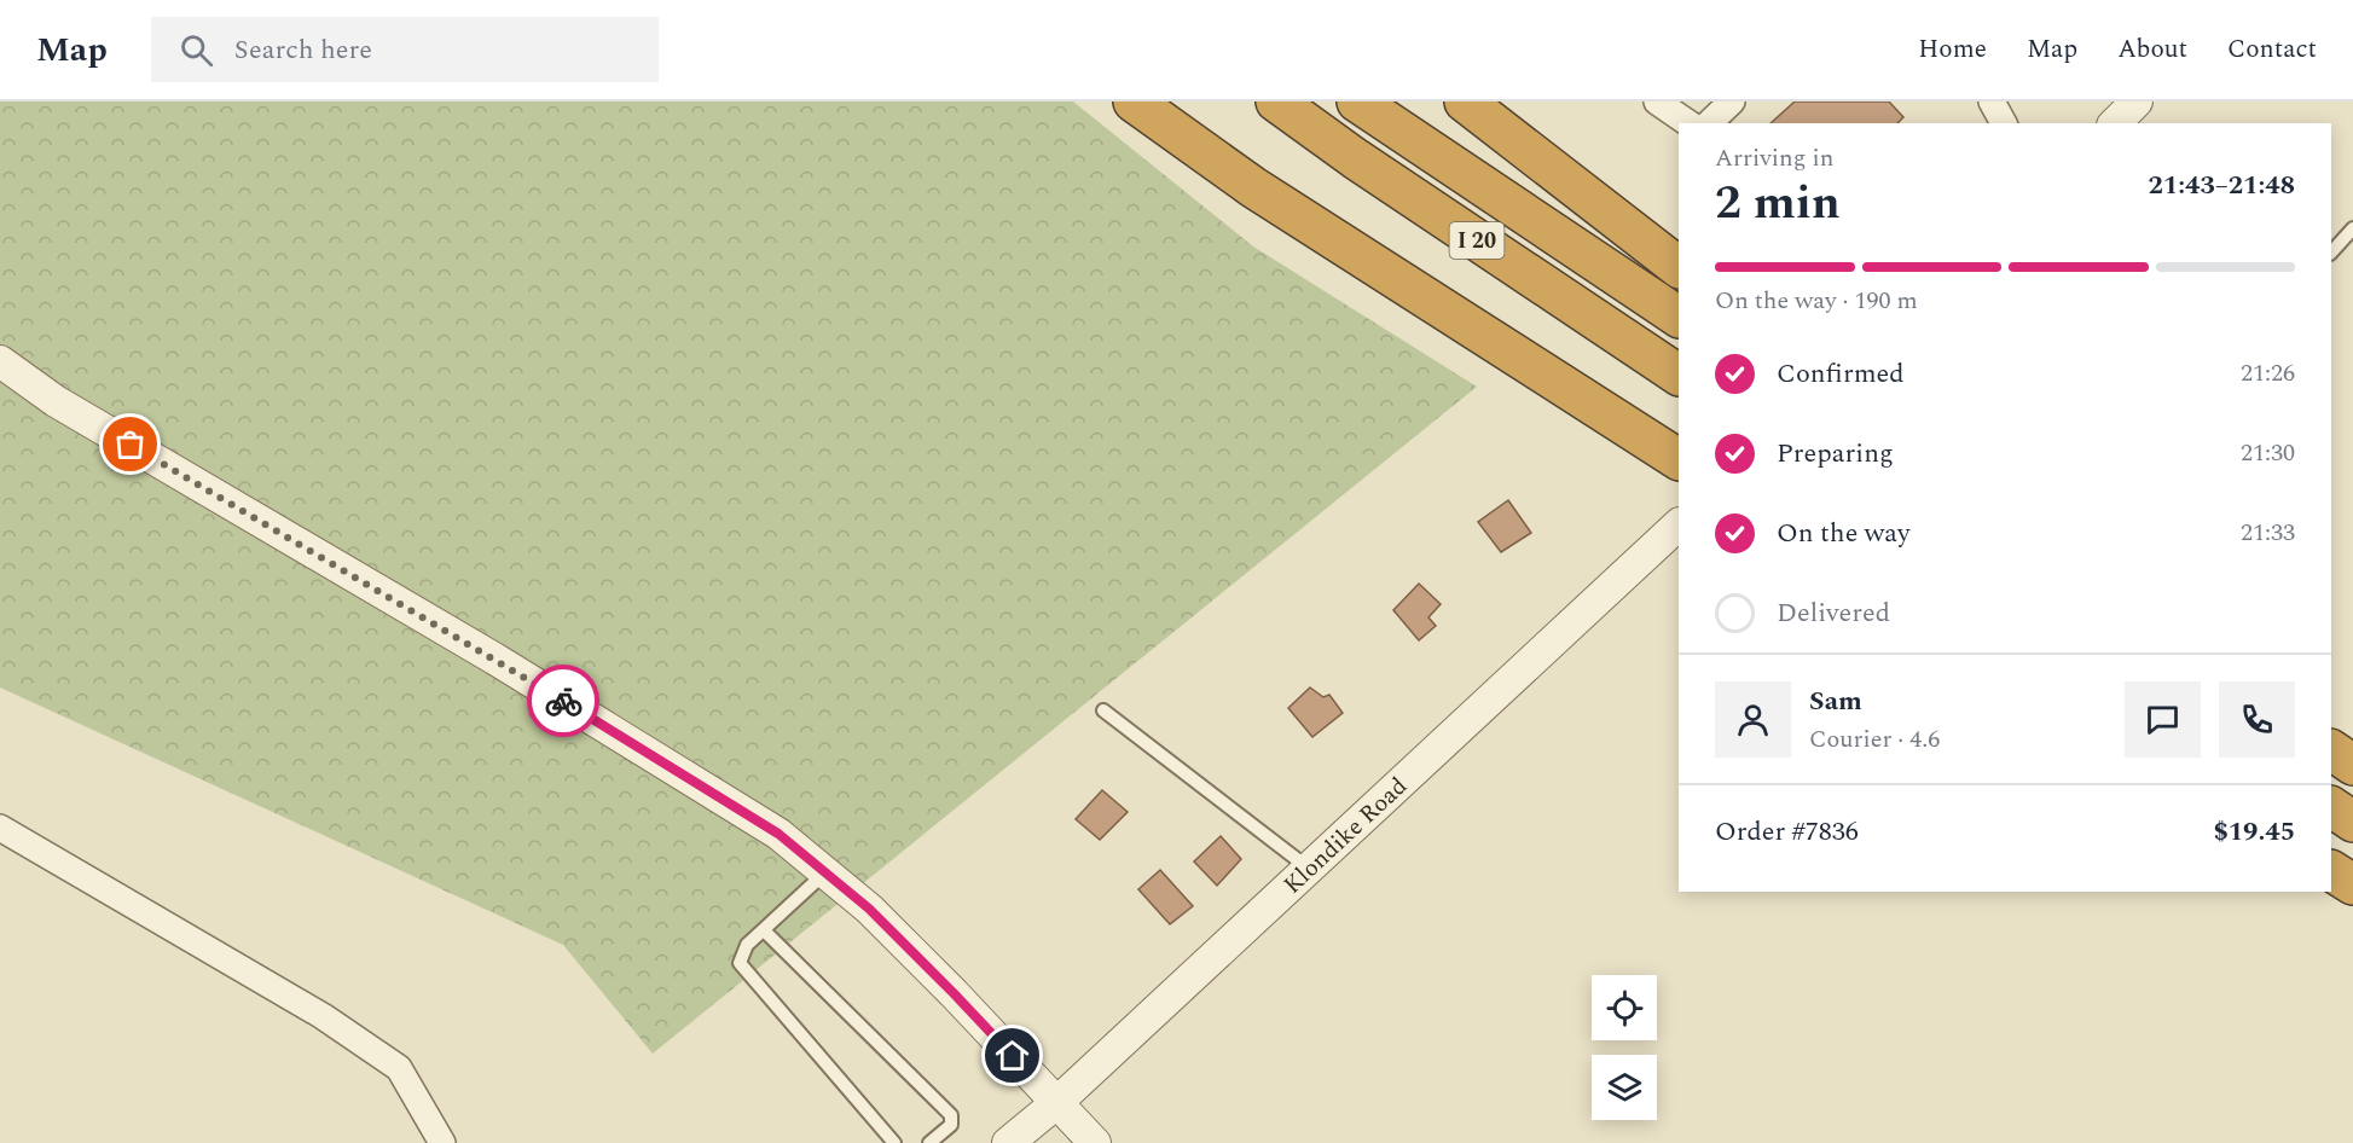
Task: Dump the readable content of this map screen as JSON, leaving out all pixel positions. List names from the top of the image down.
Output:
{
  "streets": {
    "highway": ["I 20"],
    "street": ["Klondike Road"]
  },
  "page": {
    "header": "Map",
    "search": "Search here",
    "nav": [
      "Home",
      "Map",
      "About",
      "Contact"
    ],
    "heading": ["2 min", "Arriving in", "21:43–21:48"],
    "panel": [
      "Sam",
      "Courier · 4.6",
      "Order #7836",
      "$19.45"
    ],
    "bar": "On the way · 190 m",
    "list": [
      ["Confirmed", "21:26"],
      ["Preparing", "21:30"],
      ["On the way", "21:33"],
      "Delivered"
    ]
  }
}
